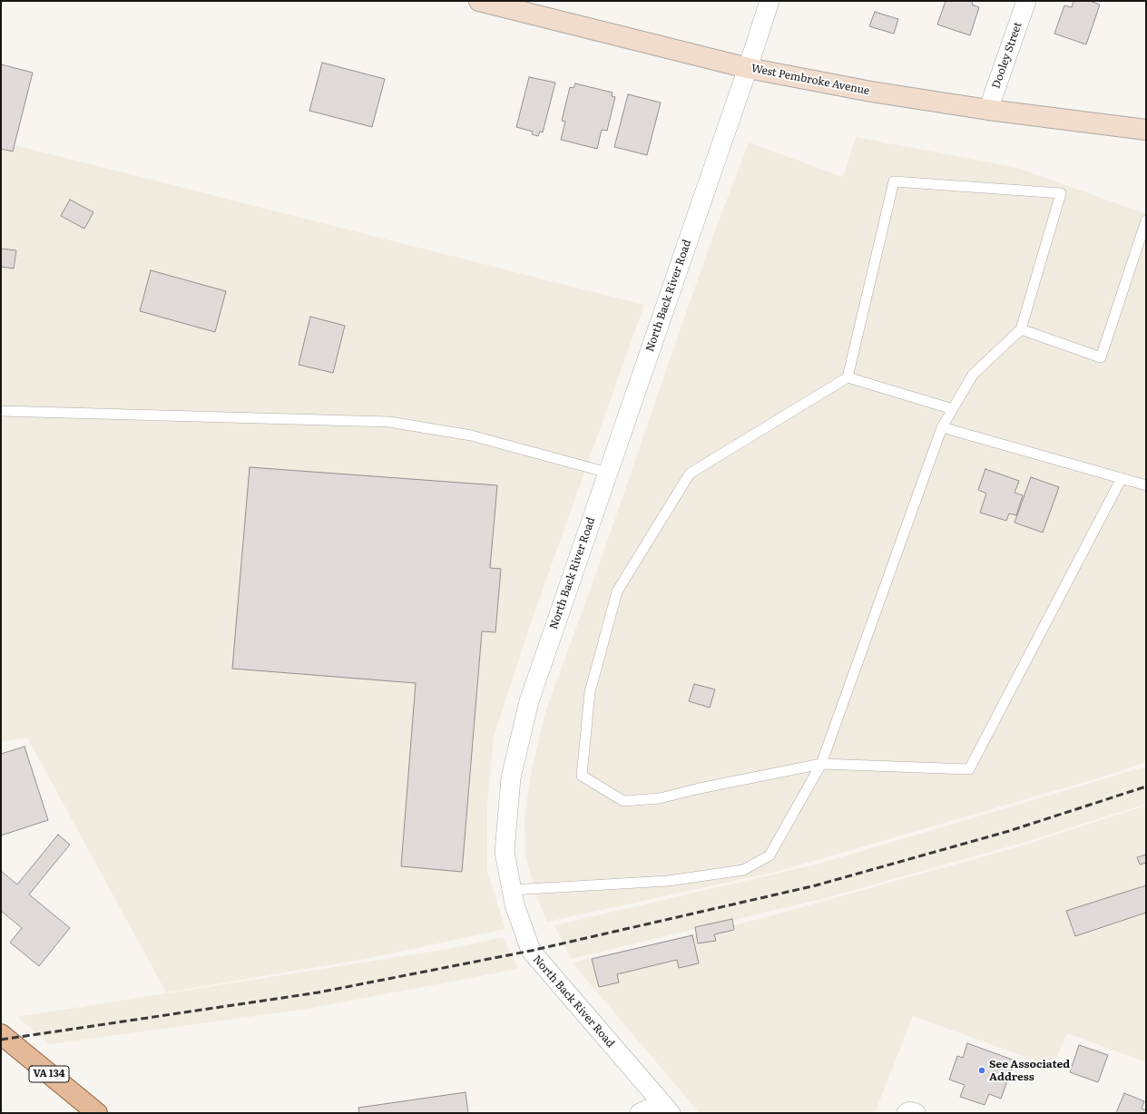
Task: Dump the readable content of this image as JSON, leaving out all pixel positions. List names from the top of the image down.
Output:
{
  "streets": {
    "main road": ["West Pembroke Avenue", "VA 134"],
    "street": ["Dooley Street", "North Back River Road"]
  },
  "crossings": [
    ["Dooley Street", "West Pembroke Avenue"],
    ["West Pembroke Avenue", "North Back River Road"]
  ],
  "places": ["See Associated Address"]
}
